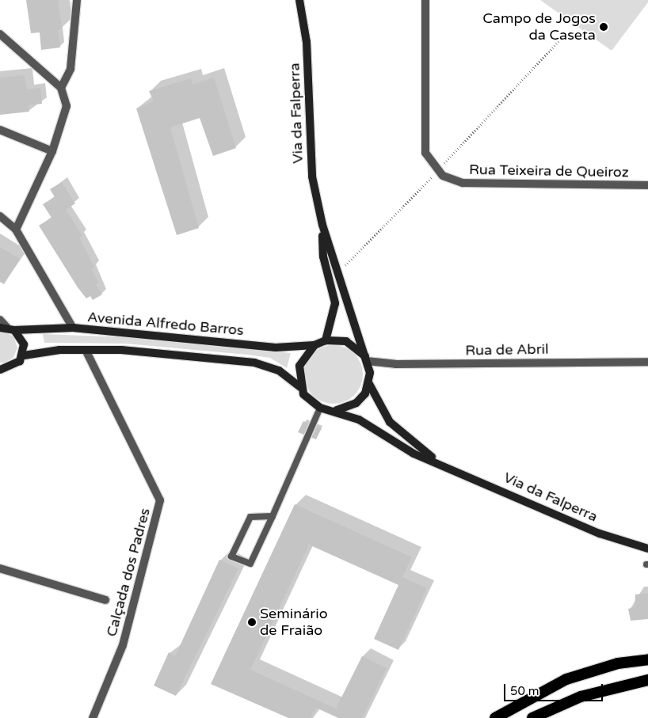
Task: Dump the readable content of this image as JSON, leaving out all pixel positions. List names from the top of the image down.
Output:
{
  "streets": {
    "main road": ["Via da Falperra", "Avenida Alfredo Barros"],
    "street": ["Rua Teixeira de Queiroz", "Rua de Abril", "Calçada dos Padres"]
  },
  "crossings": [
    ["Via da Falperra", "Avenida Alfredo Barros"],
    ["Via da Falperra", "Rua de Abril"],
    ["Avenida Alfredo Barros", "Rua de Abril"]
  ],
  "places": ["Campo de Jogos da Caseta", "Seminário de Fraião"],
  "scale_bar": "50 m"
}
